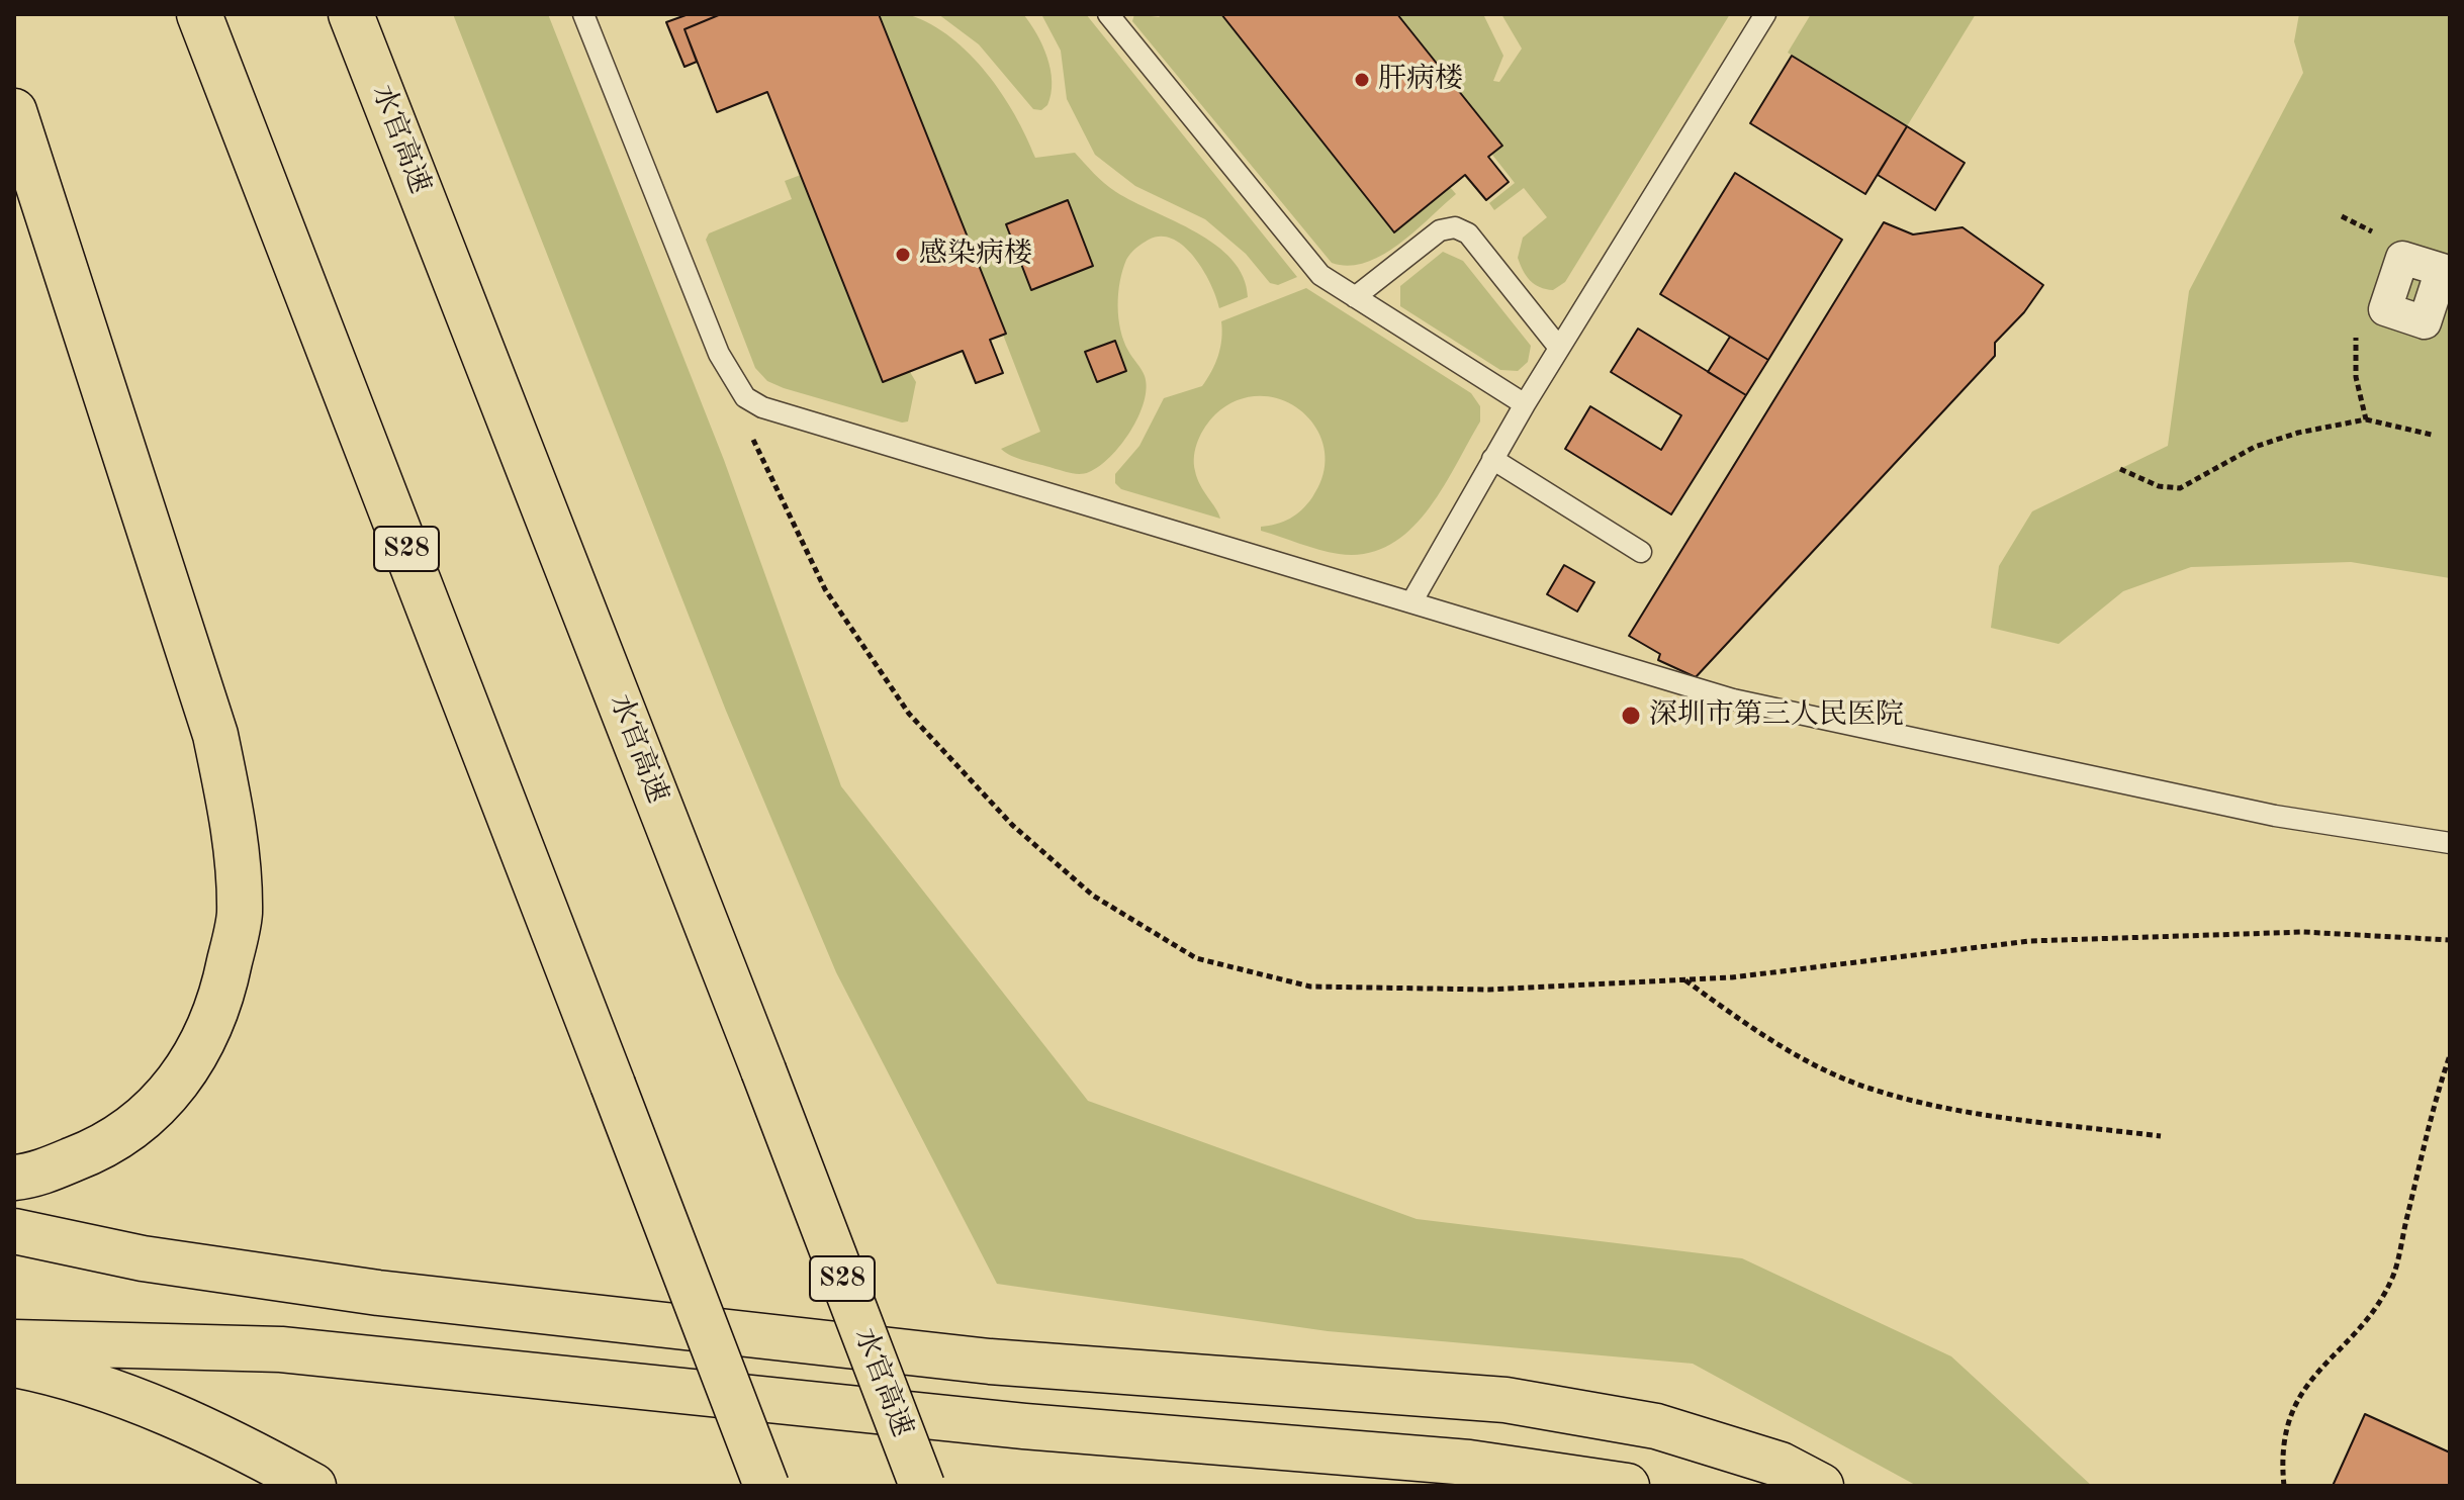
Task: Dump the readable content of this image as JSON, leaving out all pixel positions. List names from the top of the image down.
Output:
{
  "streets": {
    "highway": ["水官高速", "S28"]
  },
  "places": ["肝病楼", "感染病楼", "深圳市第三人民医院"]
}
